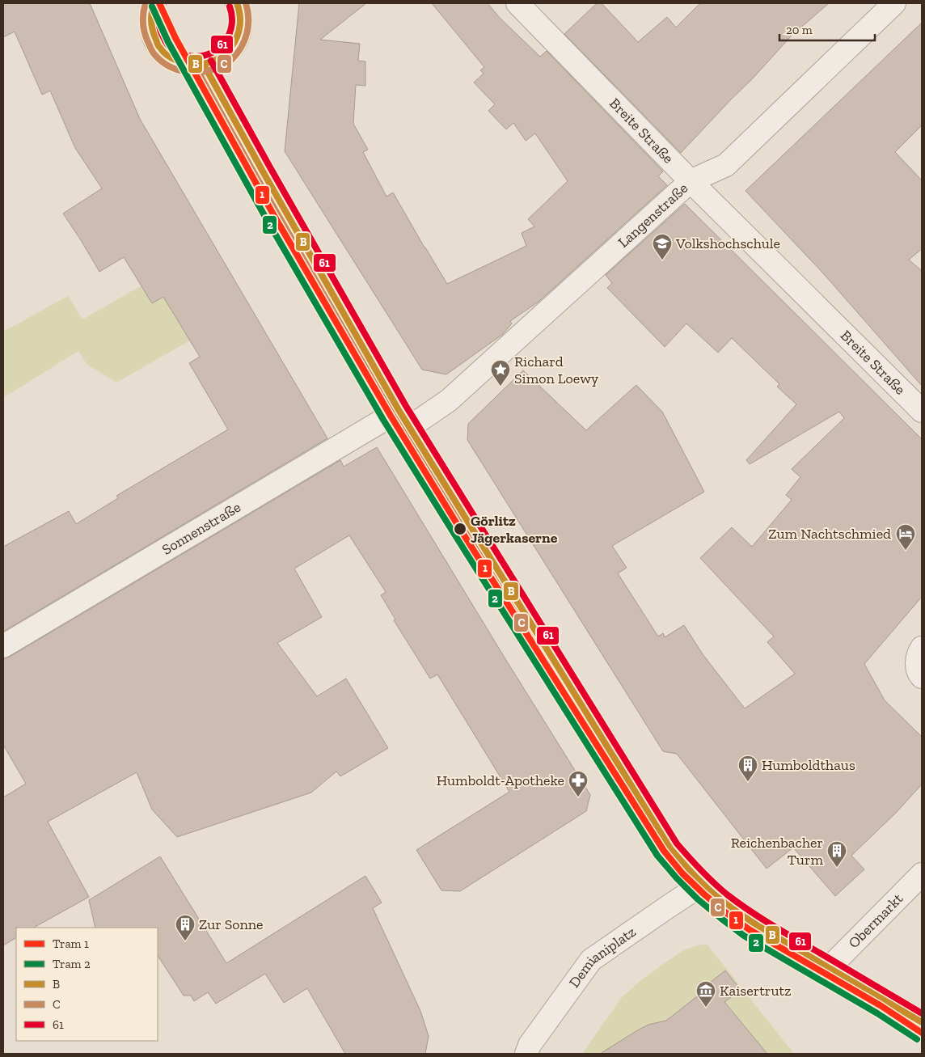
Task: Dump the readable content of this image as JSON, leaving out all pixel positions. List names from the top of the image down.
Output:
{
  "streets": {
    "street": [
      "Breite Straße",
      "Langenstraße",
      "Sonnenstraße",
      "Obermarkt",
      "Demianiplatz"
    ]
  },
  "crossings": [
    ["Breite Straße", "Langenstraße"],
    ["Langenstraße", "Sonnenstraße"]
  ],
  "places": {
    "school or university": ["Volkshochschule"],
    "place": ["Richard Simon Loewy"],
    "other": ["Görlitz Jägerkaserne"],
    "hotel": ["Zum Nachtschmied"],
    "building": ["Humboldthaus", "Reichenbacher Turm", "Zur Sonne"],
    "pharmacy": ["Humboldt-Apotheke"],
    "museum": ["Kaisertrutz"]
  },
  "lines": [
    "tram line 1",
    "transit line B",
    "transit line C",
    "tram line 2",
    "transit line 61"
  ],
  "legend": [
    "Tram 1",
    "Tram 2",
    "B",
    "C",
    "61"
  ],
  "scale_bar": "20 m"
}
